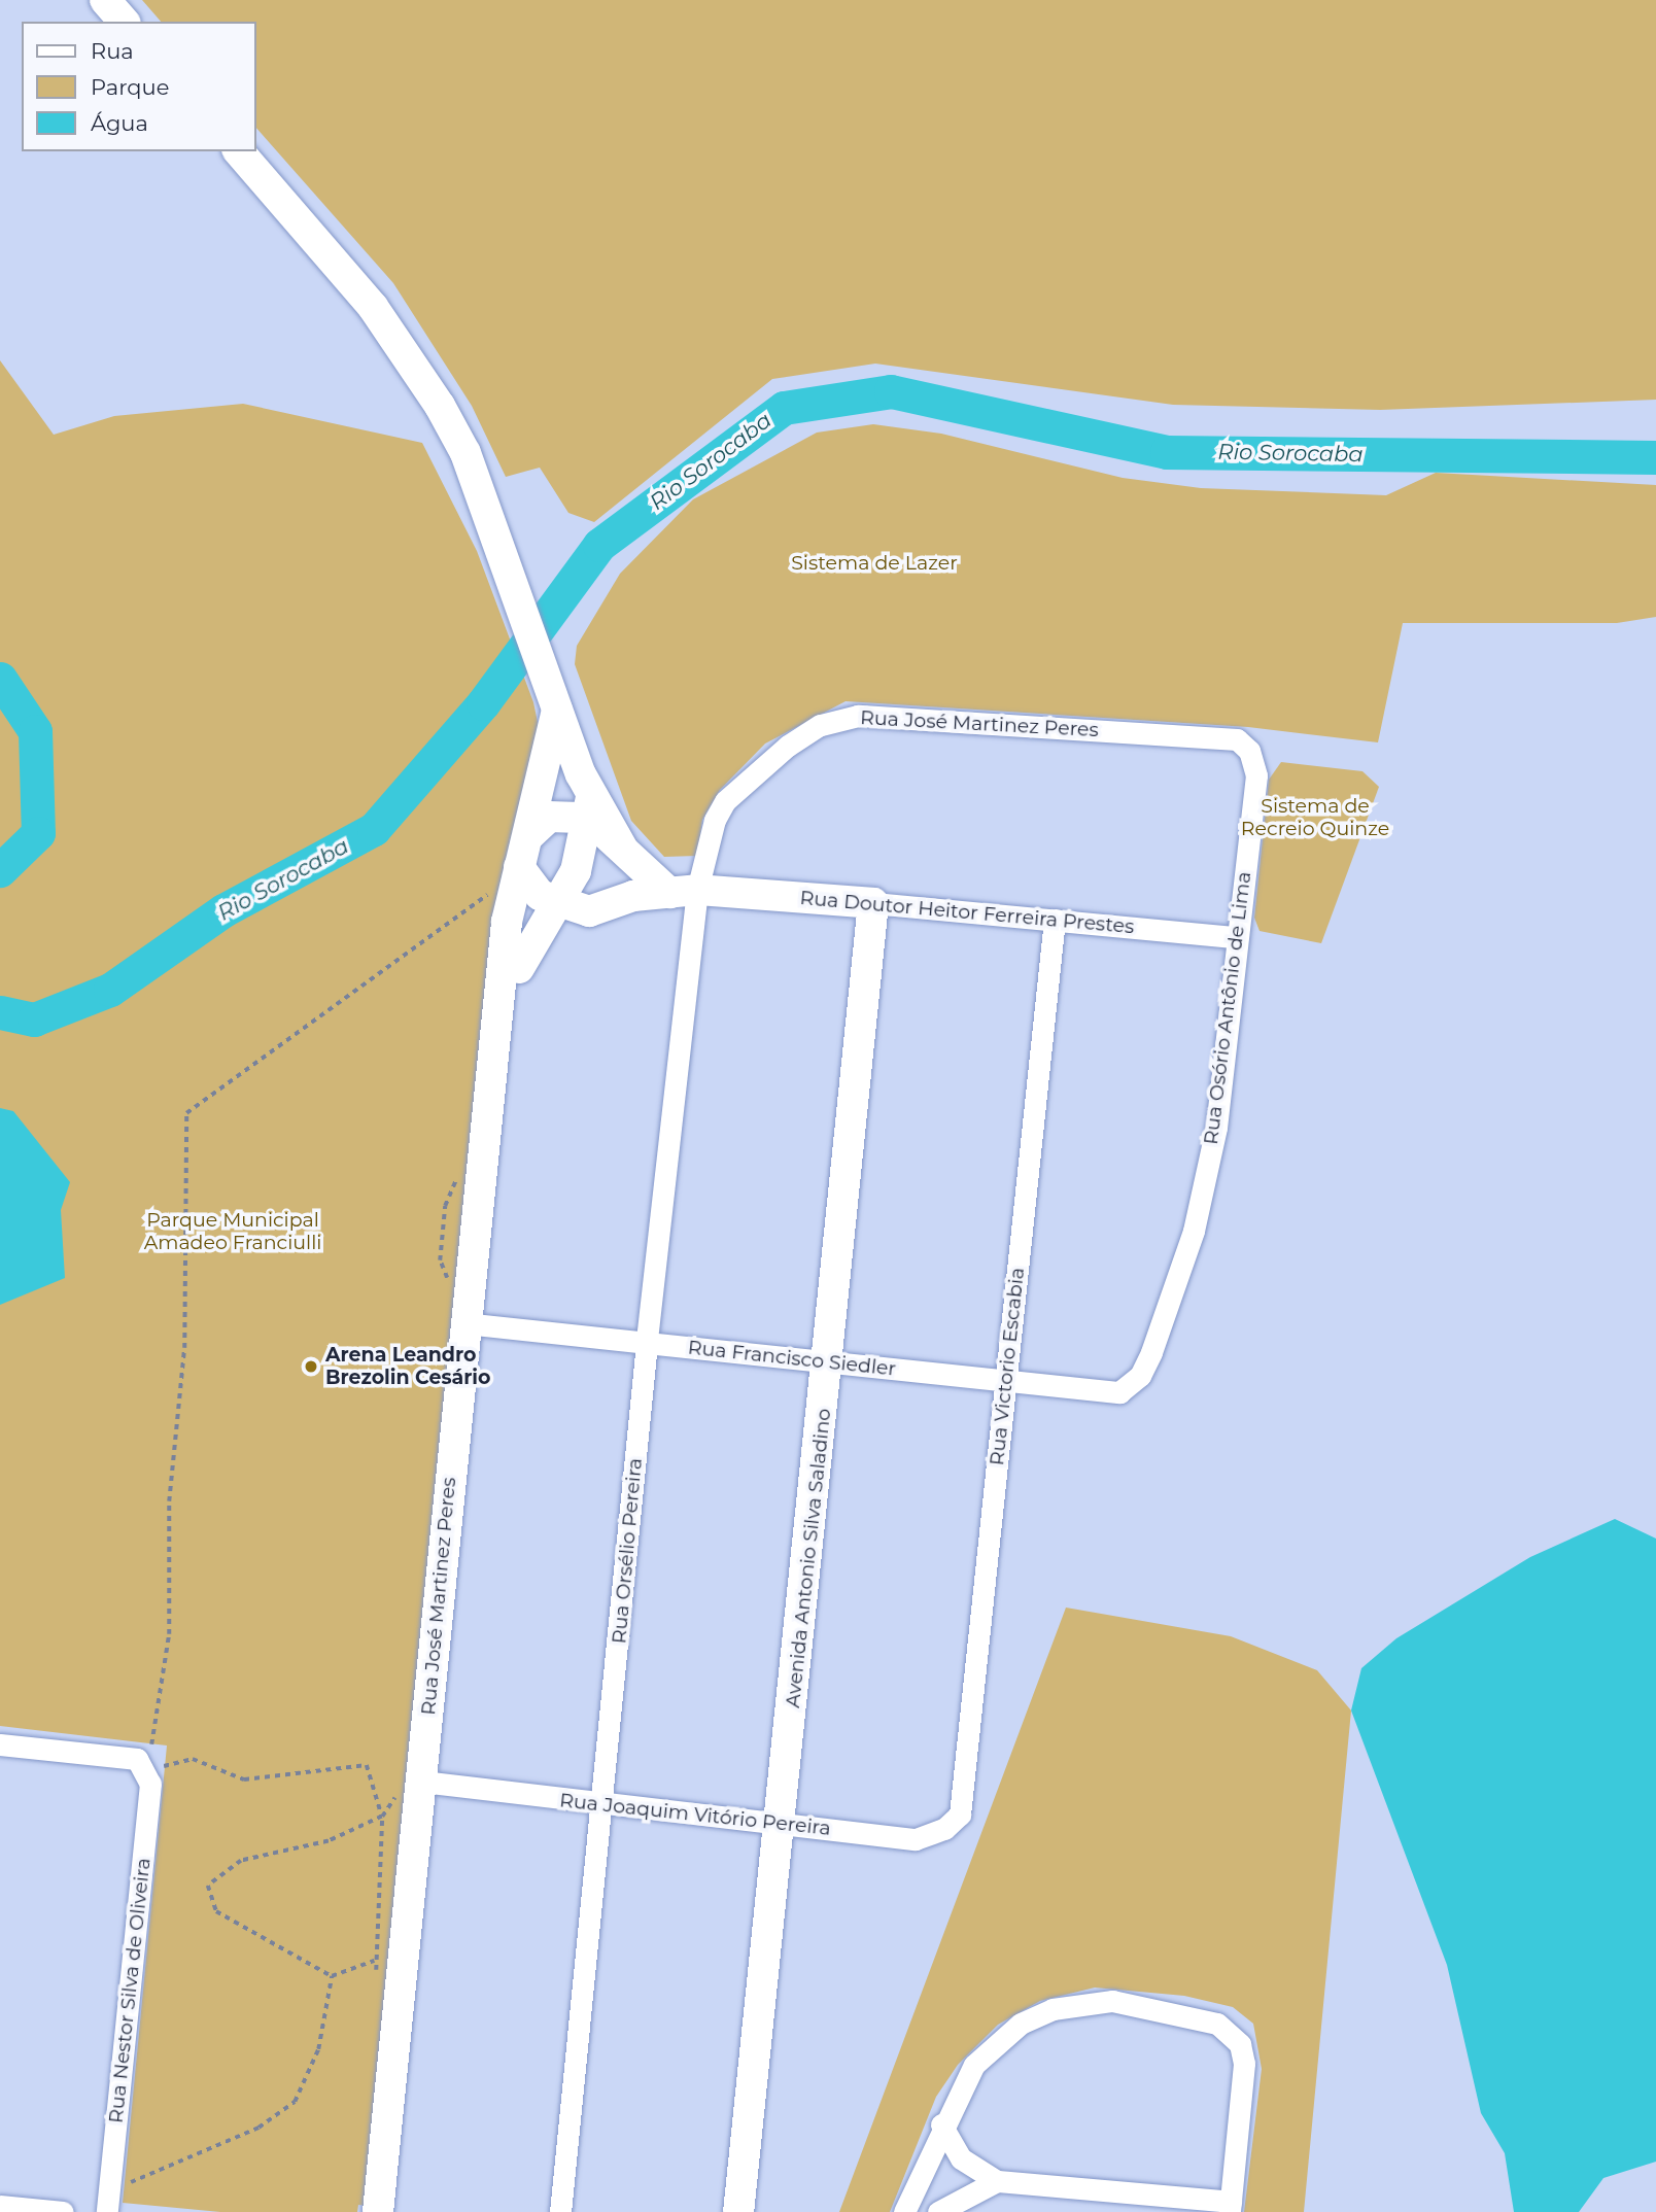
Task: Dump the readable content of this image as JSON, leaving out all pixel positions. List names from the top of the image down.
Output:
{
  "streets": {
    "main road": ["Rua José Martinez Peres", "Rua Doutor Heitor Ferreira Prestes", "Avenida Antonio Silva Saladino"],
    "street": [
      "Rua Osório Antônio de Lima",
      "Rua Francisco Siedler",
      "Rua Victorio Escabia",
      "Rua Orsélio Pereira",
      "Rua Joaquim Vitório Pereira",
      "Rua Nestor Silva de Oliveira"
    ]
  },
  "crossings": [
    ["Rua José Martinez Peres", "Rua Doutor Heitor Ferreira Prestes"],
    ["Rua José Martinez Peres", "Rua Osório Antônio de Lima"],
    ["Rua José Martinez Peres", "Rua Francisco Siedler"],
    ["Rua José Martinez Peres", "Rua Orsélio Pereira"],
    ["Rua José Martinez Peres", "Rua Joaquim Vitório Pereira"],
    ["Rua Doutor Heitor Ferreira Prestes", "Rua Osório Antônio de Lima"],
    ["Rua Doutor Heitor Ferreira Prestes", "Rua Victorio Escabia"],
    ["Rua Doutor Heitor Ferreira Prestes", "Rua Orsélio Pereira"],
    ["Rua Doutor Heitor Ferreira Prestes", "Avenida Antonio Silva Saladino"],
    ["Rua Osório Antônio de Lima", "Rua Francisco Siedler"],
    ["Rua Francisco Siedler", "Rua Victorio Escabia"],
    ["Rua Francisco Siedler", "Rua Orsélio Pereira"],
    ["Rua Francisco Siedler", "Avenida Antonio Silva Saladino"],
    ["Rua Victorio Escabia", "Rua Joaquim Vitório Pereira"],
    ["Rua Orsélio Pereira", "Rua Joaquim Vitório Pereira"],
    ["Avenida Antonio Silva Saladino", "Rua Joaquim Vitório Pereira"]
  ],
  "water": ["Rio Sorocaba"],
  "parks": ["Sistema de Lazer", "Sistema de Recreio Quinze", "Parque Municipal Amadeo Franciulli"],
  "places": ["Arena Leandro Brezolin Cesário"],
  "legend": ["Rua", "Parque", "Água"]
}
